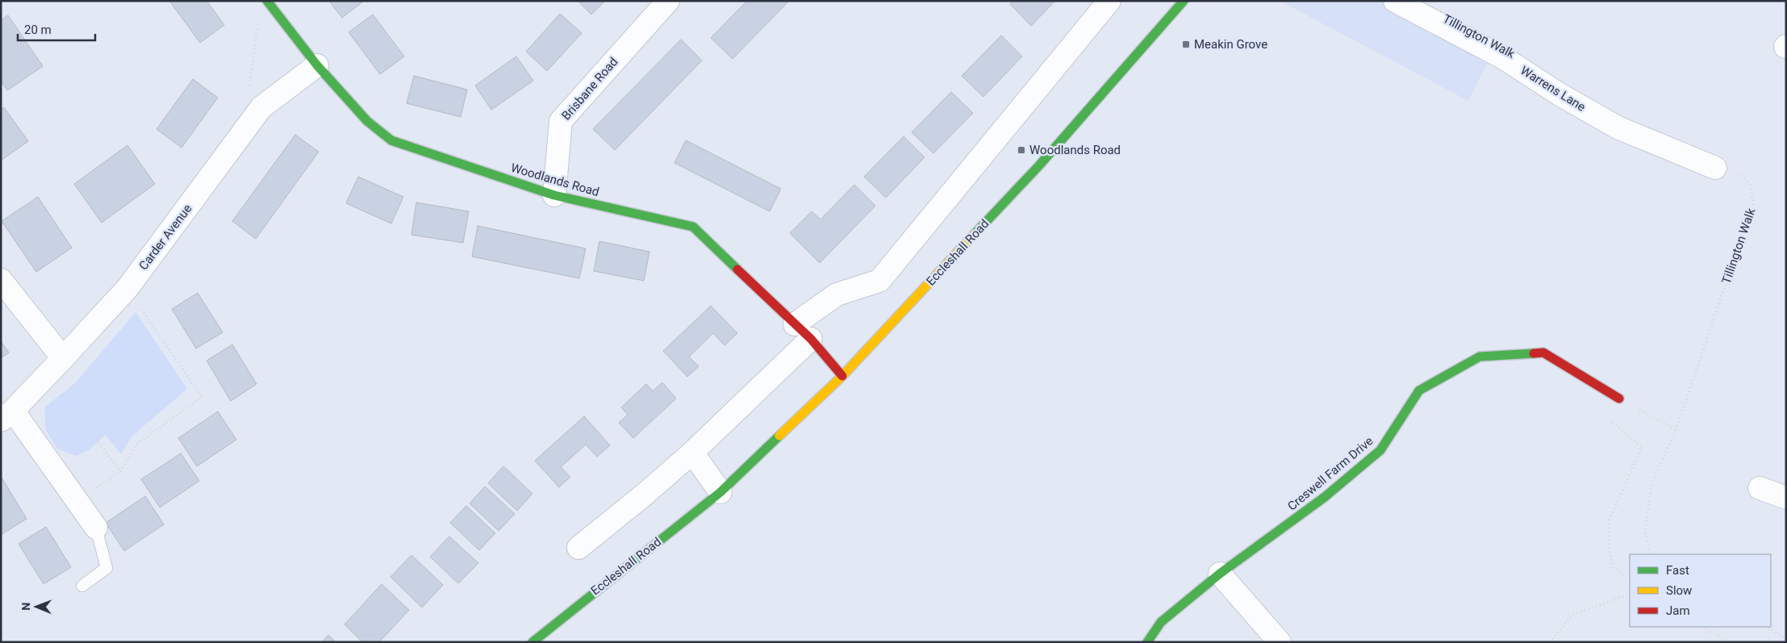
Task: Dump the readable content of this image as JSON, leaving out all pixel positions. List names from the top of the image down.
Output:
{
  "streets": {
    "street": [
      "Brisbane Road",
      "Warrens Lane",
      "Woodlands Road",
      "Carder Avenue",
      "Eccleshall Road",
      "Creswell Farm Drive"
    ],
    "path": ["Tillington Walk"]
  },
  "crossings": [
    ["Brisbane Road", "Woodlands Road"],
    ["Woodlands Road", "Carder Avenue"],
    ["Woodlands Road", "Eccleshall Road"]
  ],
  "places": {
    "transit": ["Meakin Grove", "Woodlands Road"]
  },
  "legend": ["Fast", "Slow", "Jam"],
  "scale_bar": "20 m",
  "north": "left"
}
